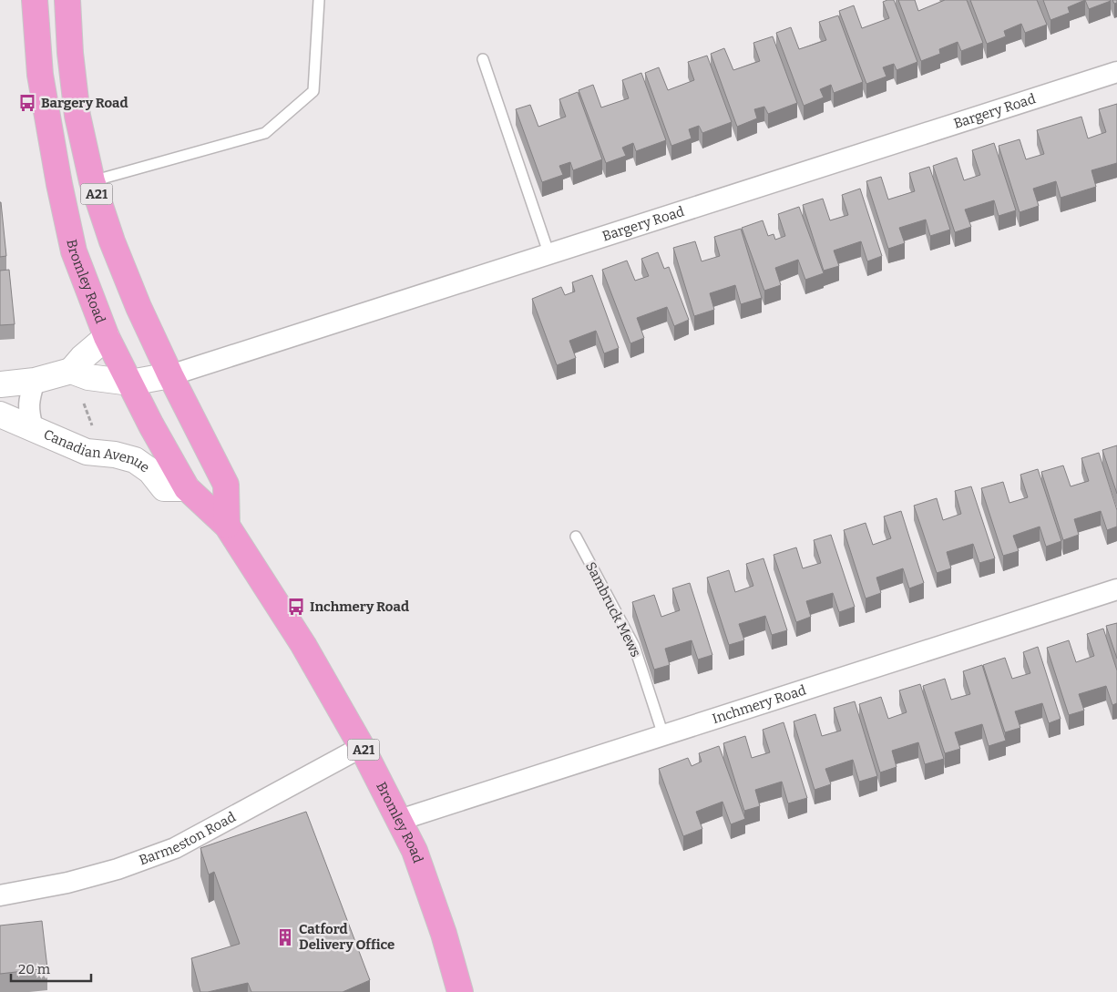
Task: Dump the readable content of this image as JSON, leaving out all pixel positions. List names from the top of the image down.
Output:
{
  "streets": {
    "highway": ["A21", "Bromley Road"],
    "street": [
      "Bargery Road",
      "Canadian Avenue",
      "Inchmery Road",
      "Barmeston Road"
    ],
    "lane": ["Sambruck Mews"]
  },
  "crossings": [
    ["Bargery Road", "A21"],
    ["A21", "Bromley Road"],
    ["Bromley Road", "Canadian Avenue"],
    ["Bromley Road", "Inchmery Road"],
    ["Bromley Road", "Barmeston Road"],
    ["Sambruck Mews", "Inchmery Road"]
  ],
  "places": {
    "bus stop": ["Bargery Road", "Inchmery Road"],
    "building": ["Catford Delivery Office"]
  },
  "scale_bar": "20 m"
}
